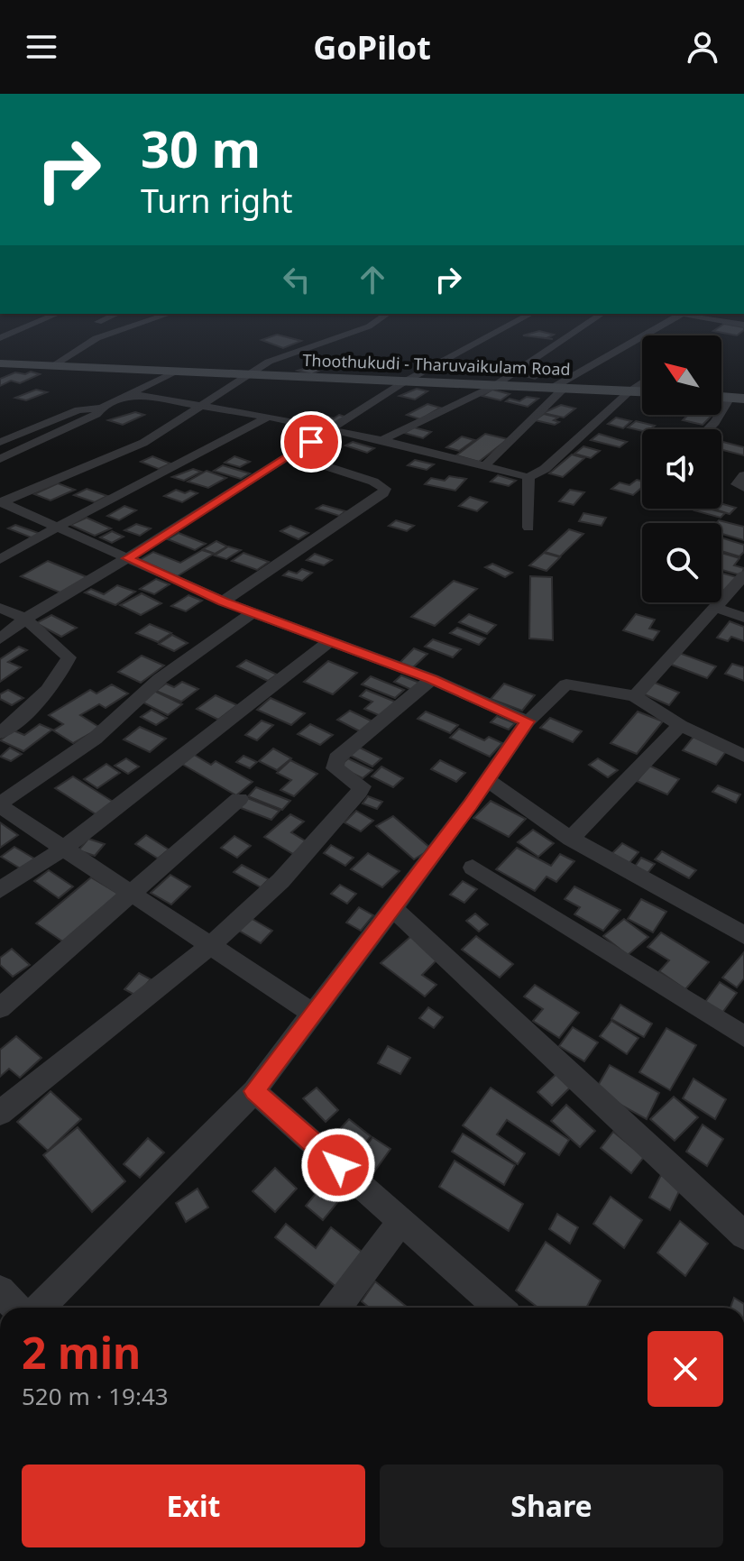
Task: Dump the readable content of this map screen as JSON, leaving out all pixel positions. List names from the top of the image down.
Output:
{
  "streets": {
    "main road": ["Thoothukudi - Tharuvaikulam Road"]
  },
  "north": "top left",
  "page": {
    "header": "GoPilot",
    "turn": ["30 m", "Turn right"],
    "heading": ["2 min", "520 m · 19:43"],
    "buttons": ["Exit", "Share"]
  }
}
